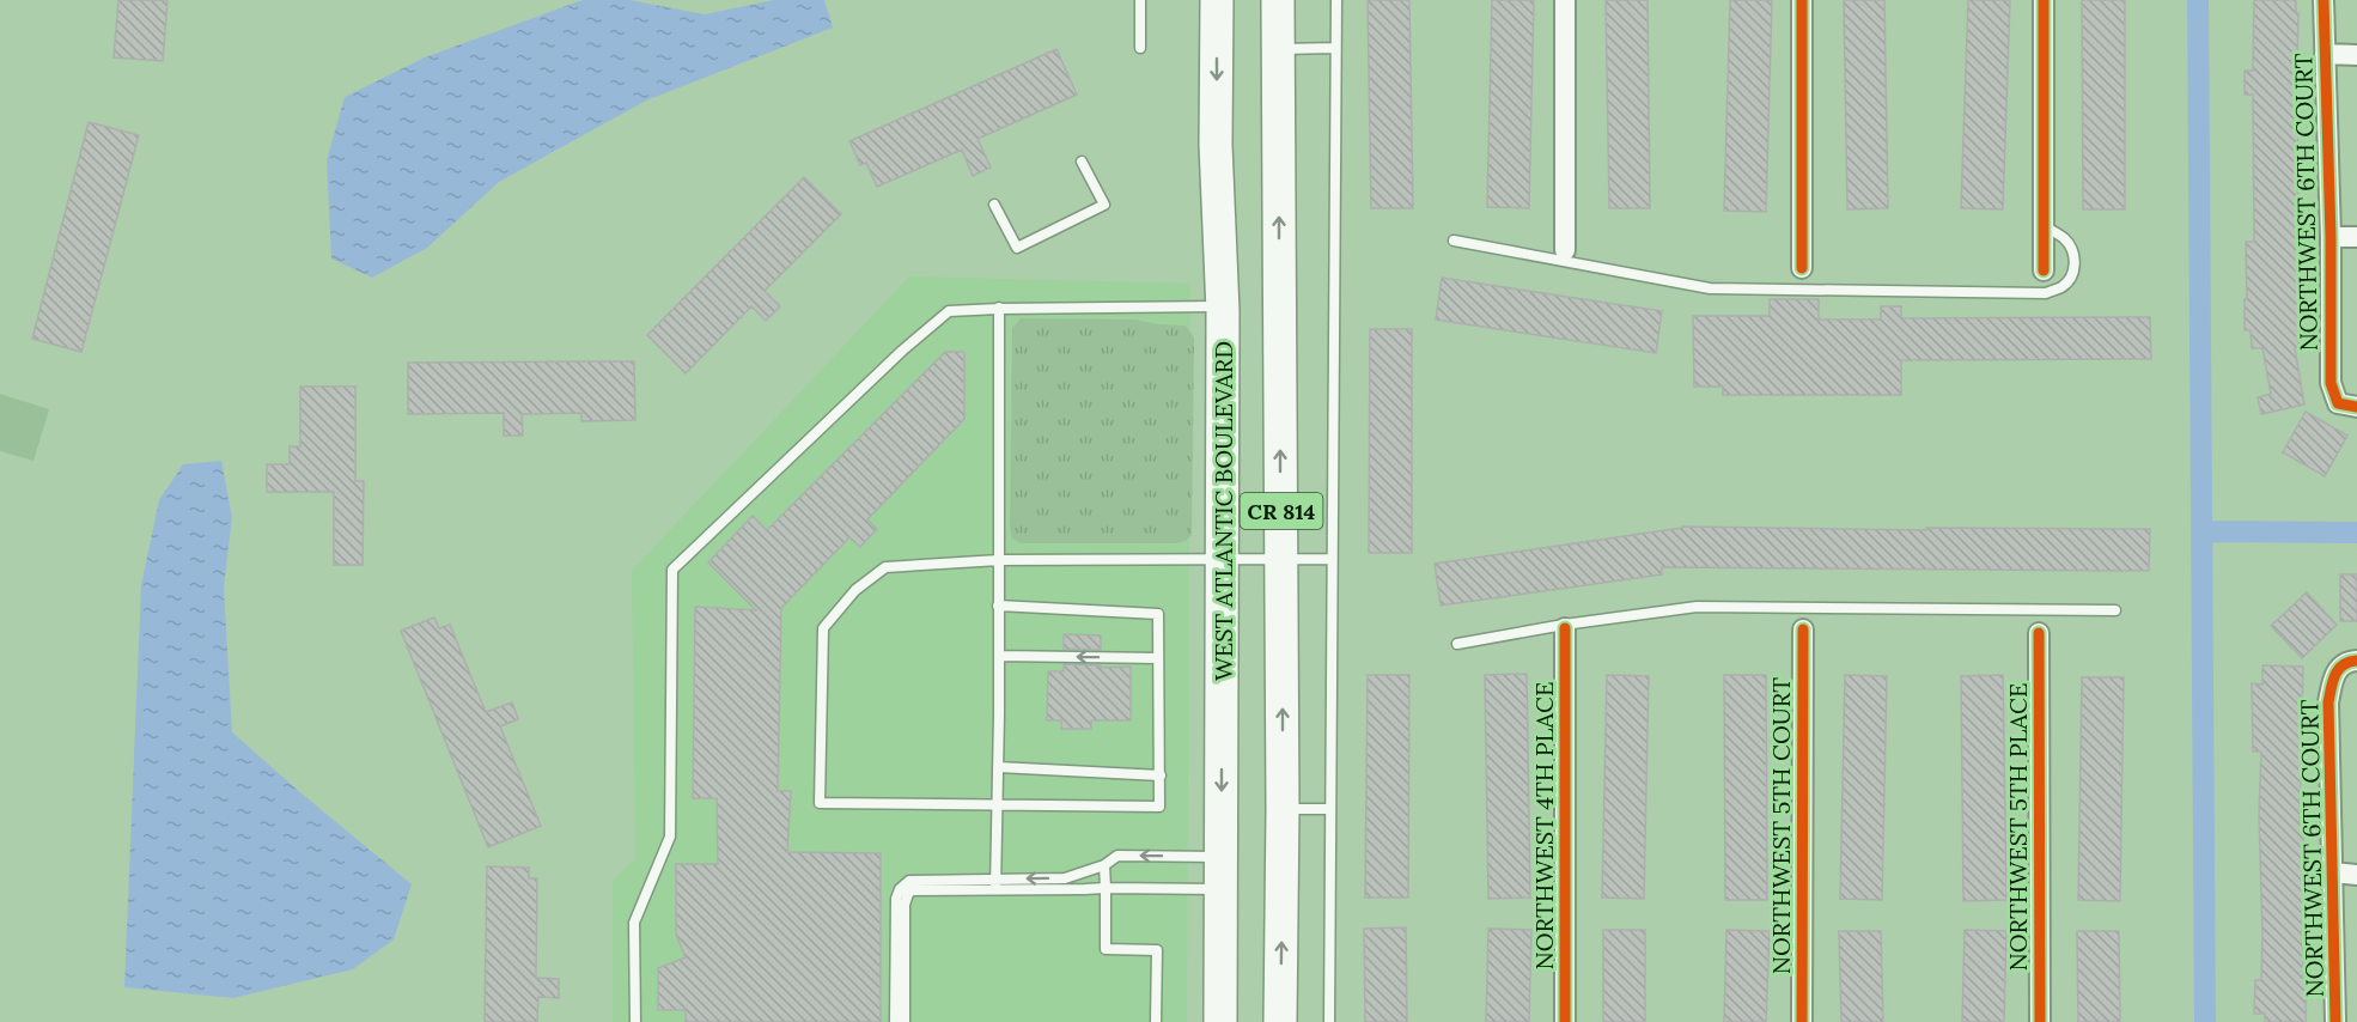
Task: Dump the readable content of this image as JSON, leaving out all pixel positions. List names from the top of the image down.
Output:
{
  "streets": {
    "main road": ["WEST ATLANTIC BOULEVARD", "CR 814"],
    "street": [
      "NORTHWEST 6TH COURT",
      "NORTHWEST 4TH PLACE",
      "NORTHWEST 5TH COURT",
      "NORTHWEST 5TH PLACE"
    ]
  }
}
